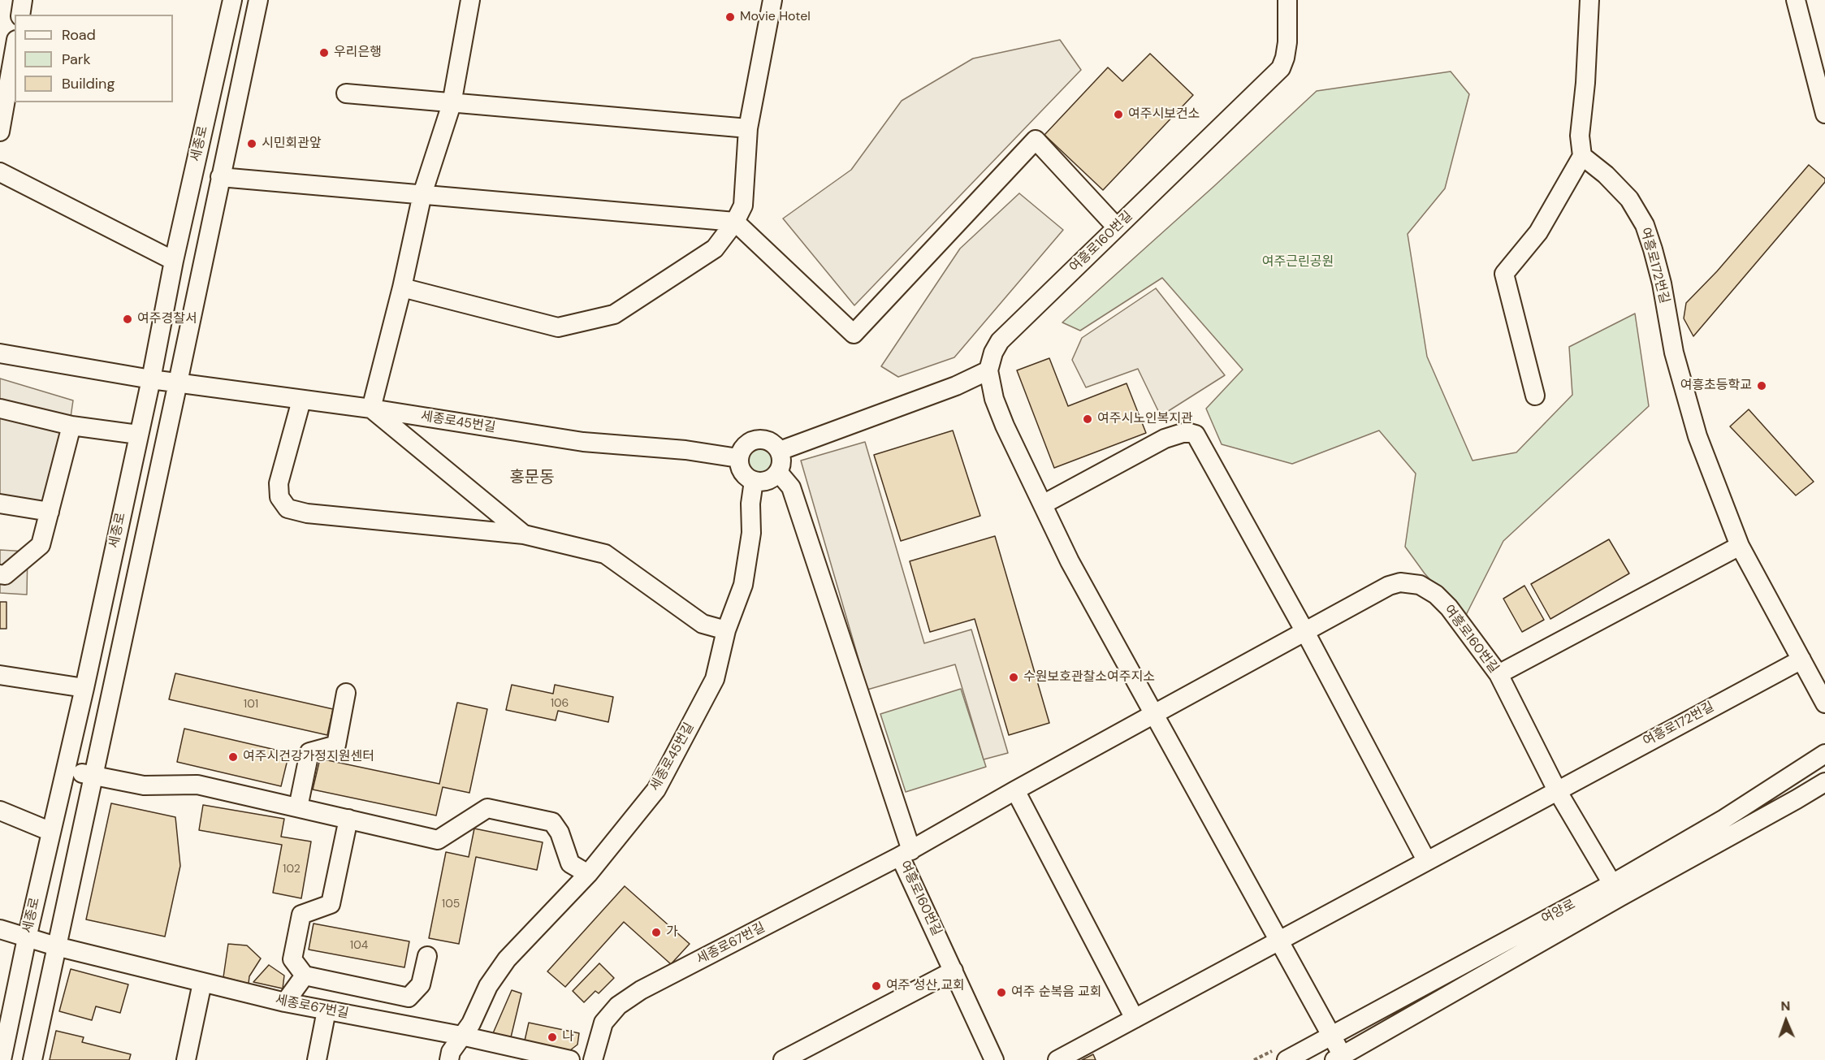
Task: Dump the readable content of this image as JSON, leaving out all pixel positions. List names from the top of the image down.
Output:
{
  "streets": {
    "street": [
      "세종로",
      "여흥로160번길",
      "여흥로172번길",
      "세종로45번길",
      "여양로",
      "세종로67번길"
    ]
  },
  "crossings": [
    ["세종로", "세종로45번길"],
    ["세종로", "세종로67번길"],
    ["여흥로160번길", "여흥로172번길"],
    ["여흥로160번길", "여양로"],
    ["여흥로160번길", "세종로67번길"],
    ["세종로45번길", "세종로67번길"]
  ],
  "districts": ["홍문동"],
  "parks": ["여주근린공원"],
  "places": [
    "Movie Hotel",
    "우리은행",
    "여주시보건소",
    "시민회관앞",
    "여주경찰서",
    "여흥초등학교",
    "여주시노인복지관",
    "수원보호관찰소여주지소",
    "여주시건강가정지원센터",
    "가",
    "여주 성산 교회",
    "여주 순복음 교회",
    "나"
  ],
  "house_numbers": [
    "106",
    "101",
    "102",
    "105",
    "104"
  ],
  "legend": ["Road", "Park", "Building"],
  "north": "top"
}
